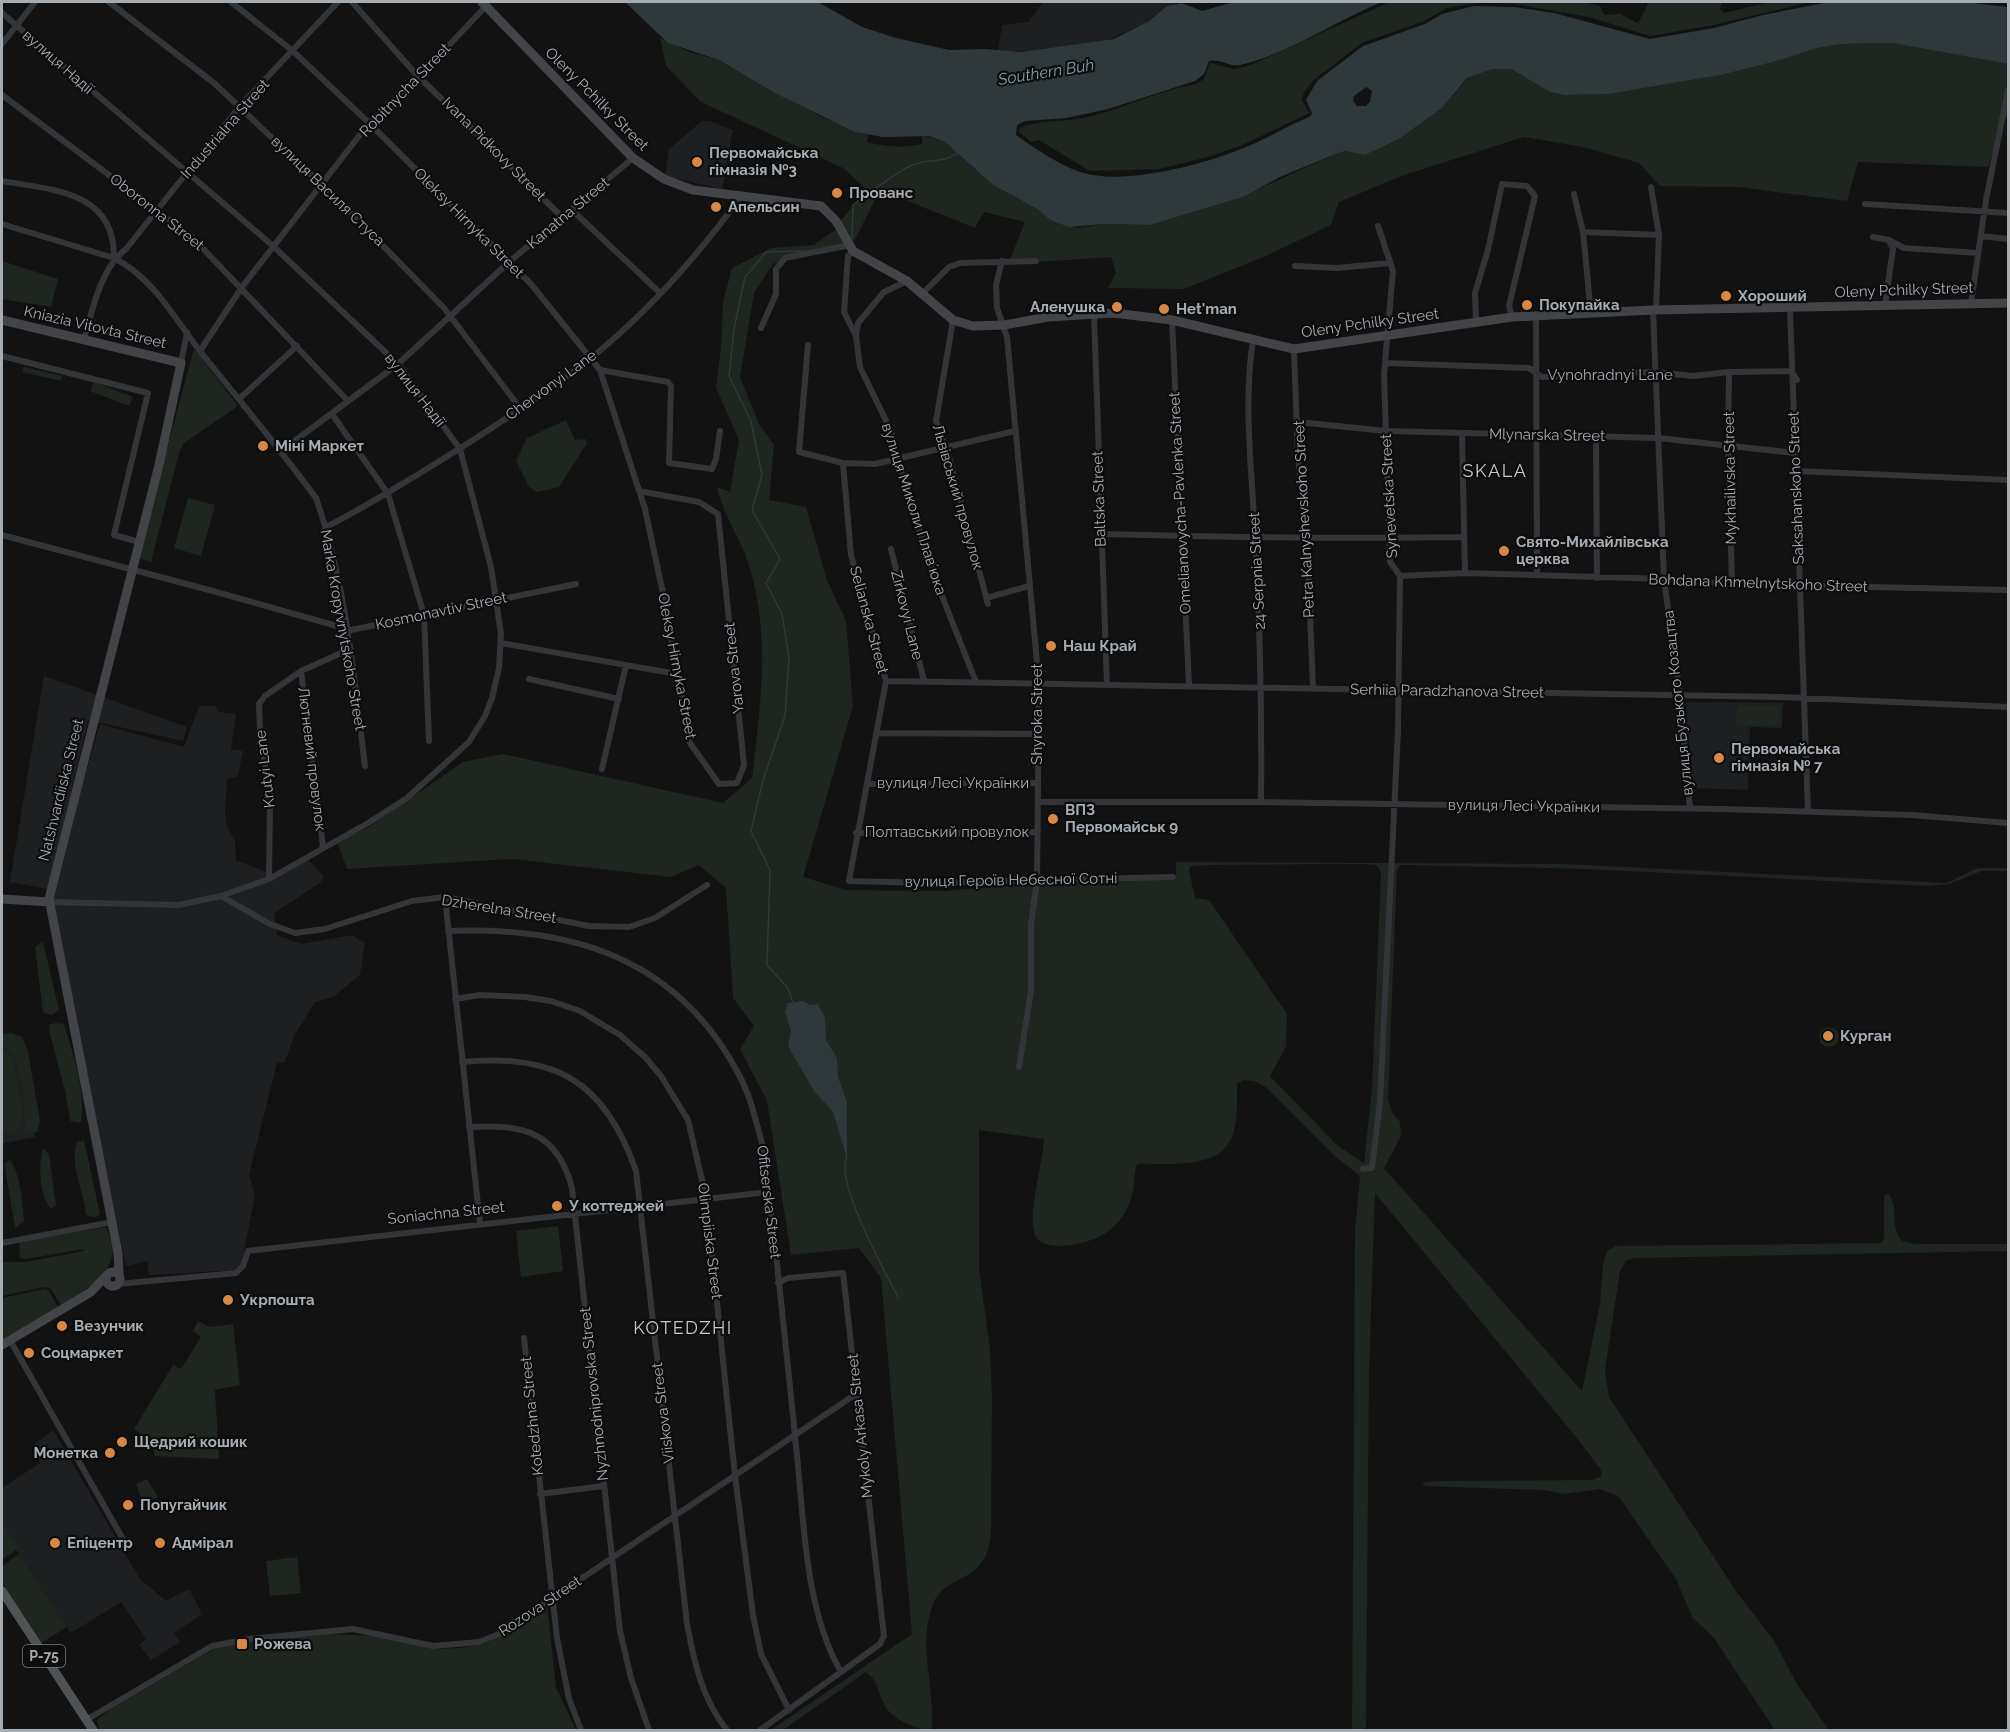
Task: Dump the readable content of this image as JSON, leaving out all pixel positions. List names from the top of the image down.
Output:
{
  "streets": {
    "main road": ["Р-75"],
    "street": [
      "вулиця Надії",
      "Robitnycha Street",
      "Oleny Pchilky Street",
      "Industrialna Street",
      "Ivana Pidkovy Street",
      "вулиця Василя Стуса",
      "Oboronna Street",
      "Kanatna Street",
      "Oleksy Hirnyka Street",
      "Kniazia Vitovta Street",
      "Vynohradnyi Lane",
      "Chervonyi Lane",
      "Mlynarska Street",
      "Mykhailivska Street",
      "Saksahanskoho Street",
      "Synevetska Street",
      "Львівський провулок",
      "Baltska Street",
      "Omelianovycha-Pavlenka Street",
      "вулиця Миколи Плавʼюка",
      "Petra Kalnyshevskoho Street",
      "24 Serpnia Street",
      "Bohdana Khmelnytskoho Street",
      "Kosmonavtiv Street",
      "Zirkovyi Lane",
      "Selianska Street",
      "Marka Kropyvnytskoho Street",
      "Yarova Street",
      "Serhiia Paradzhanova Street",
      "вулиця Бузького Козацтва",
      "Shyroka Street",
      "Лютневий провулок",
      "Krutyi Lane",
      "вулиця Лесі Українки",
      "Natshvardiiska Street",
      "Полтавський провулок",
      "вулиця Героїв Небесної Сотні",
      "Dzherelna Street",
      "Ofitserska Street",
      "Soniachna Street",
      "Olimpiiska Street",
      "Nyzhnodniprovska Street",
      "Viiskova Street",
      "Kotedzhna Street",
      "Mykoly Arkasa Street",
      "Rozova Street"
    ]
  },
  "crossings": [
    ["вулиця Надії", "Robitnycha Street"],
    ["вулиця Надії", "Industrialna Street"],
    ["вулиця Надії", "Kanatna Street"],
    ["вулиця Надії", "Chervonyi Lane"],
    ["вулиця Надії", "Kosmonavtiv Street"],
    ["вулиця Надії", "Лютневий провулок"],
    ["вулиця Надії", "Krutyi Lane"],
    ["вулиця Надії", "Natshvardiiska Street"],
    ["вулиця Надії", "Dzherelna Street"],
    ["Robitnycha Street", "Oleny Pchilky Street"],
    ["Robitnycha Street", "Ivana Pidkovy Street"],
    ["Robitnycha Street", "вулиця Василя Стуса"],
    ["Robitnycha Street", "Oboronna Street"],
    ["Robitnycha Street", "Oleksy Hirnyka Street"],
    ["Robitnycha Street", "Marka Kropyvnytskoho Street"],
    ["Oleny Pchilky Street", "Kanatna Street"],
    ["Oleny Pchilky Street", "Chervonyi Lane"],
    ["Oleny Pchilky Street", "Saksahanskoho Street"],
    ["Oleny Pchilky Street", "Synevetska Street"],
    ["Oleny Pchilky Street", "Львівський провулок"],
    ["Oleny Pchilky Street", "Baltska Street"],
    ["Oleny Pchilky Street", "Omelianovycha-Pavlenka Street"],
    ["Oleny Pchilky Street", "вулиця Миколи Плавʼюка"],
    ["Oleny Pchilky Street", "Petra Kalnyshevskoho Street"],
    ["Oleny Pchilky Street", "24 Serpnia Street"],
    ["Oleny Pchilky Street", "вулиця Бузького Козацтва"],
    ["Oleny Pchilky Street", "Shyroka Street"],
    ["Industrialna Street", "вулиця Василя Стуса"],
    ["Industrialna Street", "Oboronna Street"],
    ["Industrialna Street", "Oleksy Hirnyka Street"],
    ["Industrialna Street", "Marka Kropyvnytskoho Street"],
    ["Ivana Pidkovy Street", "Kanatna Street"],
    ["вулиця Василя Стуса", "Kanatna Street"],
    ["вулиця Василя Стуса", "Chervonyi Lane"],
    ["Oboronna Street", "Kanatna Street"],
    ["Kanatna Street", "Oleksy Hirnyka Street"],
    ["Kanatna Street", "Marka Kropyvnytskoho Street"],
    ["Oleksy Hirnyka Street", "Chervonyi Lane"],
    ["Oleksy Hirnyka Street", "Yarova Street"],
    ["Kniazia Vitovta Street", "Natshvardiiska Street"],
    ["Vynohradnyi Lane", "Mykhailivska Street"],
    ["Vynohradnyi Lane", "Saksahanskoho Street"],
    ["Vynohradnyi Lane", "Synevetska Street"],
    ["Vynohradnyi Lane", "вулиця Бузького Козацтва"],
    ["Chervonyi Lane", "Marka Kropyvnytskoho Street"],
    ["Mlynarska Street", "Mykhailivska Street"],
    ["Mlynarska Street", "Saksahanskoho Street"],
    ["Mlynarska Street", "Synevetska Street"],
    ["Mlynarska Street", "Petra Kalnyshevskoho Street"],
    ["Mlynarska Street", "вулиця Бузького Козацтва"],
    ["Mykhailivska Street", "Bohdana Khmelnytskoho Street"],
    ["Saksahanskoho Street", "Bohdana Khmelnytskoho Street"],
    ["Saksahanskoho Street", "Serhiia Paradzhanova Street"],
    ["Saksahanskoho Street", "вулиця Лесі Українки"],
    ["Synevetska Street", "Bohdana Khmelnytskoho Street"],
    ["Synevetska Street", "Serhiia Paradzhanova Street"],
    ["Synevetska Street", "вулиця Лесі Українки"],
    ["Львівський провулок", "Shyroka Street"],
    ["Baltska Street", "Serhiia Paradzhanova Street"],
    ["Omelianovycha-Pavlenka Street", "Serhiia Paradzhanova Street"],
    ["вулиця Миколи Плавʼюка", "Serhiia Paradzhanova Street"],
    ["Petra Kalnyshevskoho Street", "Serhiia Paradzhanova Street"],
    ["24 Serpnia Street", "Serhiia Paradzhanova Street"],
    ["24 Serpnia Street", "вулиця Лесі Українки"],
    ["Bohdana Khmelnytskoho Street", "вулиця Бузького Козацтва"],
    ["Kosmonavtiv Street", "Marka Kropyvnytskoho Street"],
    ["Kosmonavtiv Street", "Natshvardiiska Street"],
    ["Zirkovyi Lane", "Serhiia Paradzhanova Street"],
    ["Selianska Street", "Serhiia Paradzhanova Street"],
    ["Selianska Street", "вулиця Лесі Українки"],
    ["Selianska Street", "Полтавський провулок"],
    ["Selianska Street", "вулиця Героїв Небесної Сотні"],
    ["Marka Kropyvnytskoho Street", "Natshvardiiska Street"],
    ["Serhiia Paradzhanova Street", "вулиця Бузького Козацтва"],
    ["Serhiia Paradzhanova Street", "Shyroka Street"],
    ["вулиця Бузького Козацтва", "вулиця Лесі Українки"],
    ["Shyroka Street", "вулиця Лесі Українки"],
    ["Shyroka Street", "Полтавський провулок"],
    ["Shyroka Street", "вулиця Героїв Небесної Сотні"],
    ["Лютневий провулок", "Krutyi Lane"],
    ["Natshvardiiska Street", "Soniachna Street"],
    ["Ofitserska Street", "Soniachna Street"],
    ["Ofitserska Street", "Mykoly Arkasa Street"],
    ["Ofitserska Street", "Rozova Street"],
    ["Soniachna Street", "Olimpiiska Street"],
    ["Soniachna Street", "Nyzhnodniprovska Street"],
    ["Soniachna Street", "Viiskova Street"],
    ["Olimpiiska Street", "Rozova Street"],
    ["Nyzhnodniprovska Street", "Kotedzhna Street"],
    ["Nyzhnodniprovska Street", "Rozova Street"],
    ["Viiskova Street", "Rozova Street"],
    ["Kotedzhna Street", "Rozova Street"],
    ["Mykoly Arkasa Street", "Rozova Street"],
    ["Rozova Street", "Р-75"]
  ],
  "districts": ["SKALA", "KOTEDZHI"],
  "water": ["Southern Buh"],
  "places": {
    "other": [
      "Первомайська гімназія №3",
      "Прованс",
      "Апельсин",
      "Хороший",
      "Покупайка",
      "Аленушка",
      "Het'man",
      "Міні Маркет",
      "Свято-Михайлівська церква",
      "Наш Край",
      "Первомайська гімназія № 7",
      "ВПЗ Первомайськ 9",
      "Курган",
      "У коттеджей",
      "Укрпошта",
      "Везунчик",
      "Соцмаркет",
      "Щедрий кошик",
      "Монетка",
      "Попугайчик",
      "Епіцентр",
      "Адмірал"
    ],
    "transit": ["Рожева"]
  }
}
